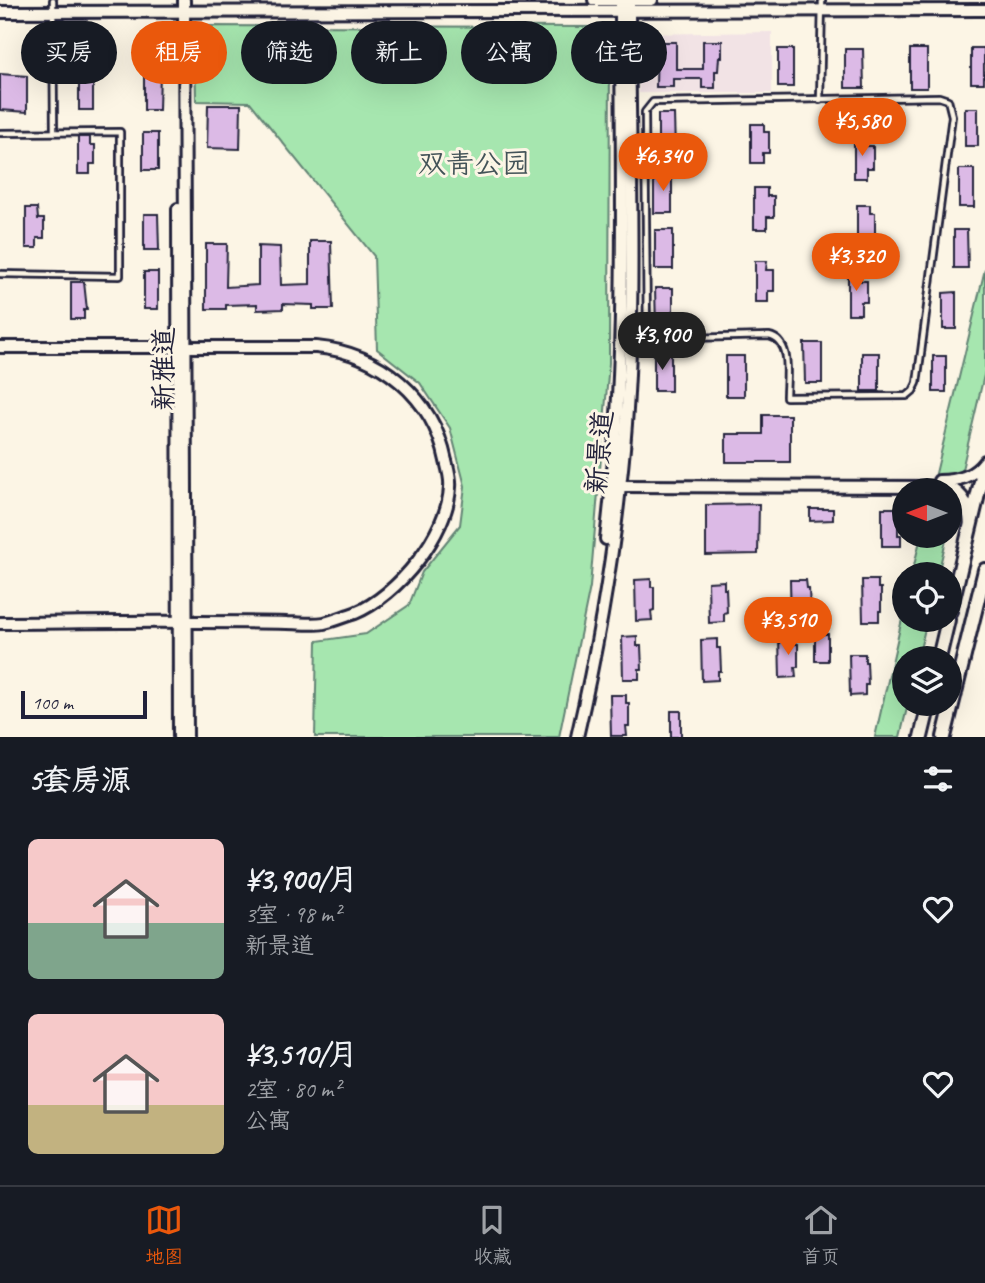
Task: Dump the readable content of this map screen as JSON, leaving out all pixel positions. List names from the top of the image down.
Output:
{
  "streets": {
    "street": ["新雅道", "新景道"]
  },
  "parks": ["双青公园"],
  "scale_bar": "100 m",
  "north": "left",
  "page": {
    "chip": [
      "买房",
      "租房",
      "筛选",
      "新上",
      "公寓",
      "住宅"
    ],
    "price": [
      "¥5,580",
      "¥6,340",
      "¥3,320",
      "¥3,900",
      "¥3,510"
    ],
    "scale": "100 m",
    "heading": "5套房源",
    "list": [
      {
        "name": "¥3,900/月",
        "note": "3室 · 98 m² · 新景道"
      },
      {
        "name": "¥3,510/月",
        "note": "2室 · 80 m² · 公寓"
      }
    ],
    "tabs": ["地图", "收藏", "首页"]
  }
}
